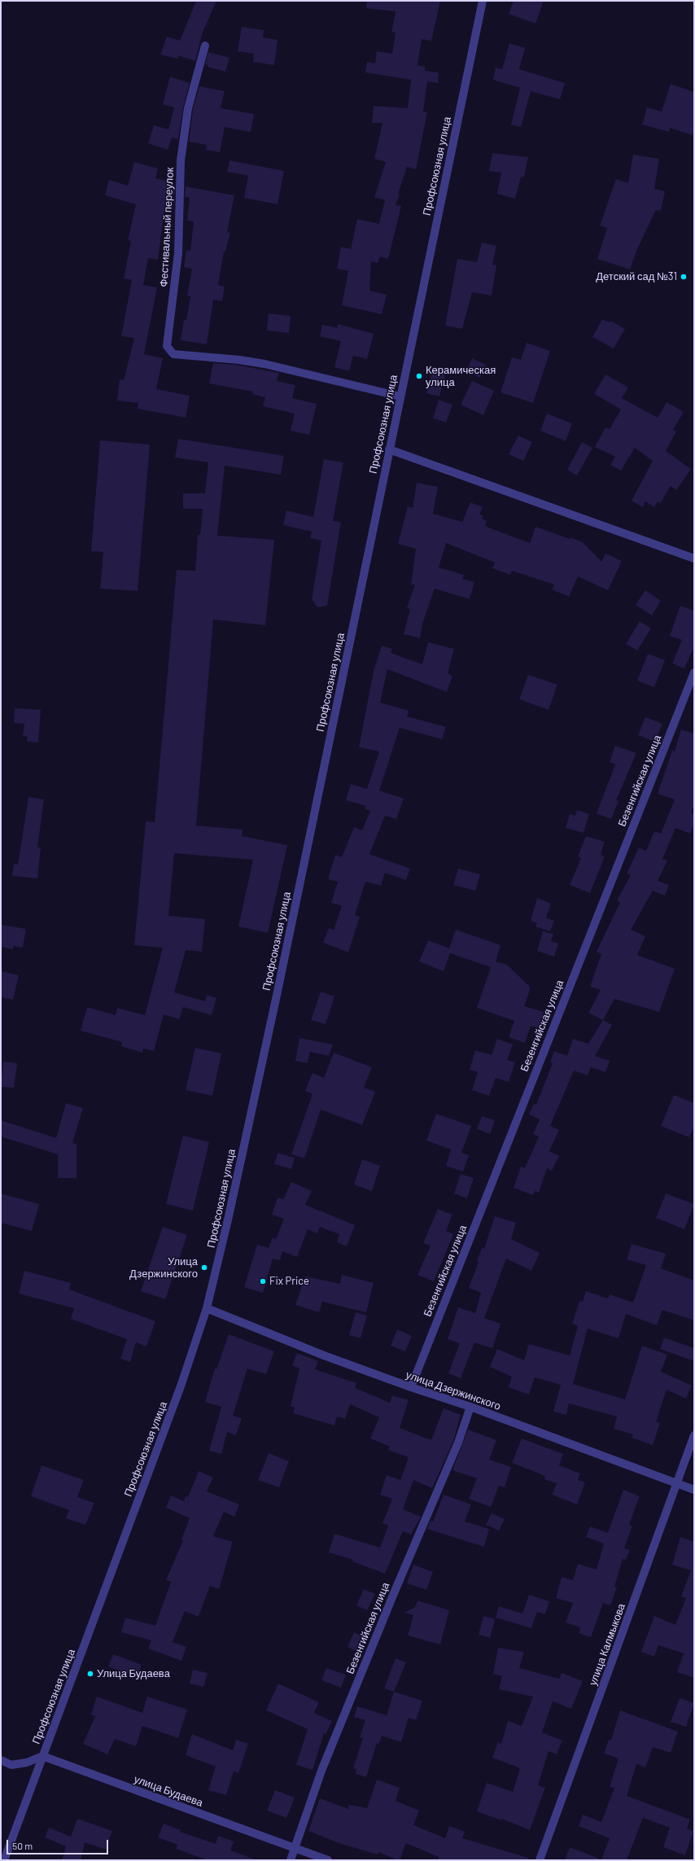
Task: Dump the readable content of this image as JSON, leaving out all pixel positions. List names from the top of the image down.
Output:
{
  "streets": {
    "street": [
      "Профсоюзная улица",
      "Фестивальный переулок",
      "Безенгийская улица",
      "улица Дзержинского",
      "улица Калмыкова",
      "улица Будаева"
    ]
  },
  "crossings": [
    ["Профсоюзная улица", "Фестивальный переулок"],
    ["Профсоюзная улица", "улица Дзержинского"],
    ["Профсоюзная улица", "улица Будаева"],
    ["Безенгийская улица", "улица Дзержинского"],
    ["Безенгийская улица", "улица Будаева"],
    ["улица Дзержинского", "улица Калмыкова"]
  ],
  "places": [
    "Детский сад №31",
    "Керамическая улица",
    "Улица Дзержинского",
    "Fix Price",
    "Улица Будаева"
  ],
  "scale_bar": "50 m"
}
